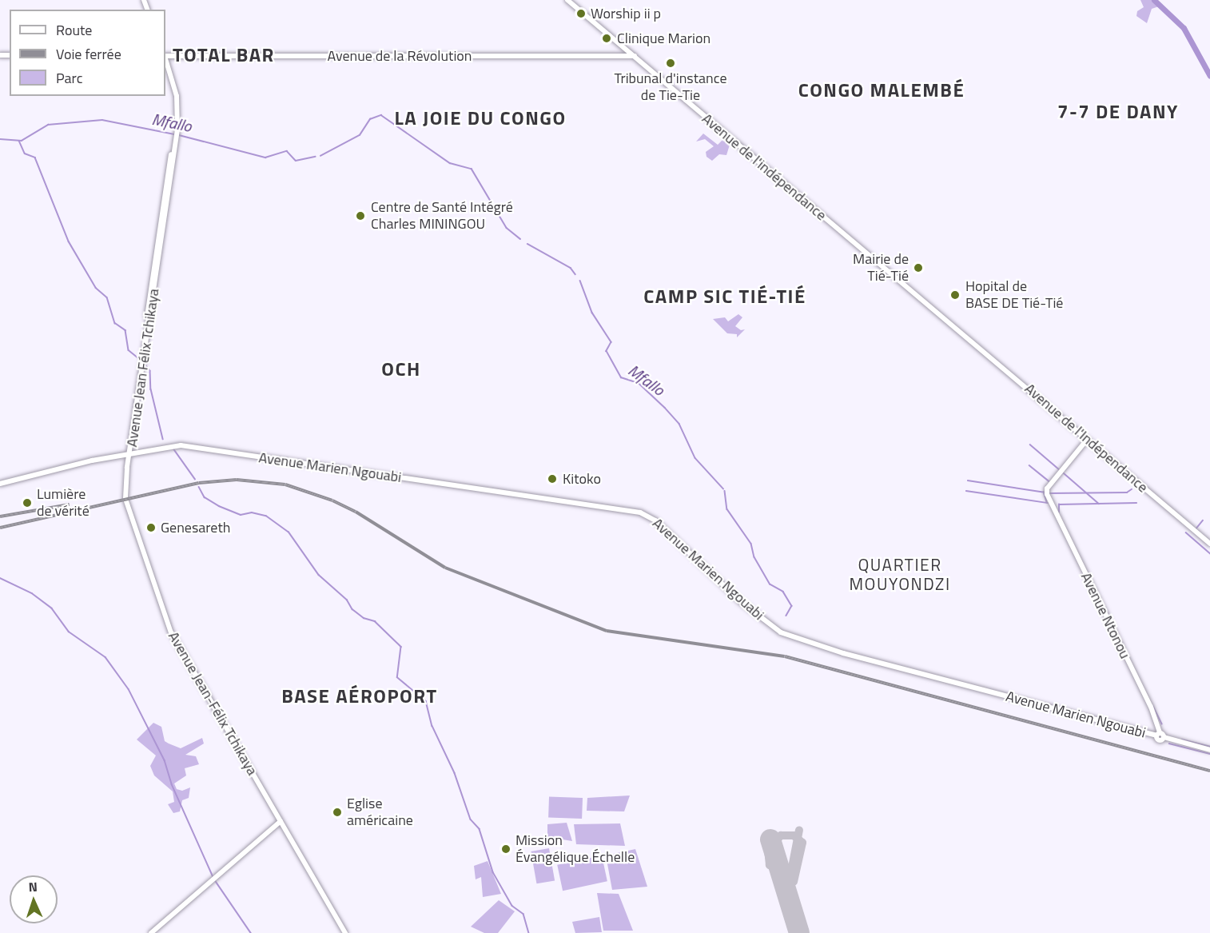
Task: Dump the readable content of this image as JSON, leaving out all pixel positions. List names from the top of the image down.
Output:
{
  "streets": {
    "street": [
      "Avenue de la Révolution",
      "Avenue de l'indépendance",
      "Avenue Jean Félix Tchikaya",
      "Avenue de l'Indépendance",
      "Avenue Marien Ngouabi",
      "Avenue Ntonou",
      "Avenue Jean-Félix Tchikaya"
    ]
  },
  "crossings": [
    ["Avenue de la Révolution", "Avenue de l'indépendance"],
    ["Avenue de l'indépendance", "Avenue de l'Indépendance"],
    ["Avenue Jean Félix Tchikaya", "Avenue Marien Ngouabi"],
    ["Avenue Jean Félix Tchikaya", "Avenue Jean-Félix Tchikaya"],
    ["Avenue de l'Indépendance", "Avenue Ntonou"],
    ["Avenue Marien Ngouabi", "Avenue Ntonou"],
    ["Avenue Marien Ngouabi", "Avenue Jean-Félix Tchikaya"]
  ],
  "districts": [
    "TOTAL BAR",
    "CONGO MALEMBÉ",
    "7-7 DE DANY",
    "LA JOIE DU CONGO",
    "CAMP SIC TIÉ-TIÉ",
    "OCH",
    "QUARTIER MOUYONDZI",
    "BASE AÉROPORT"
  ],
  "water": ["Mfallo"],
  "places": [
    "Worship ii p",
    "Clinique Marion",
    "Tribunal d'instance de Tie-Tie",
    "Centre de Santé Intégré Charles MININGOU",
    "Mairie de Tié-Tié",
    "Hopital de BASE DE Tié-Tié",
    "Kitoko",
    "Lumière de vérité",
    "Genesareth",
    "Eglise américaine",
    "Mission Évangélique Échelle"
  ],
  "legend": ["Route", "Voie ferrée", "Parc"],
  "north": "top"
}
